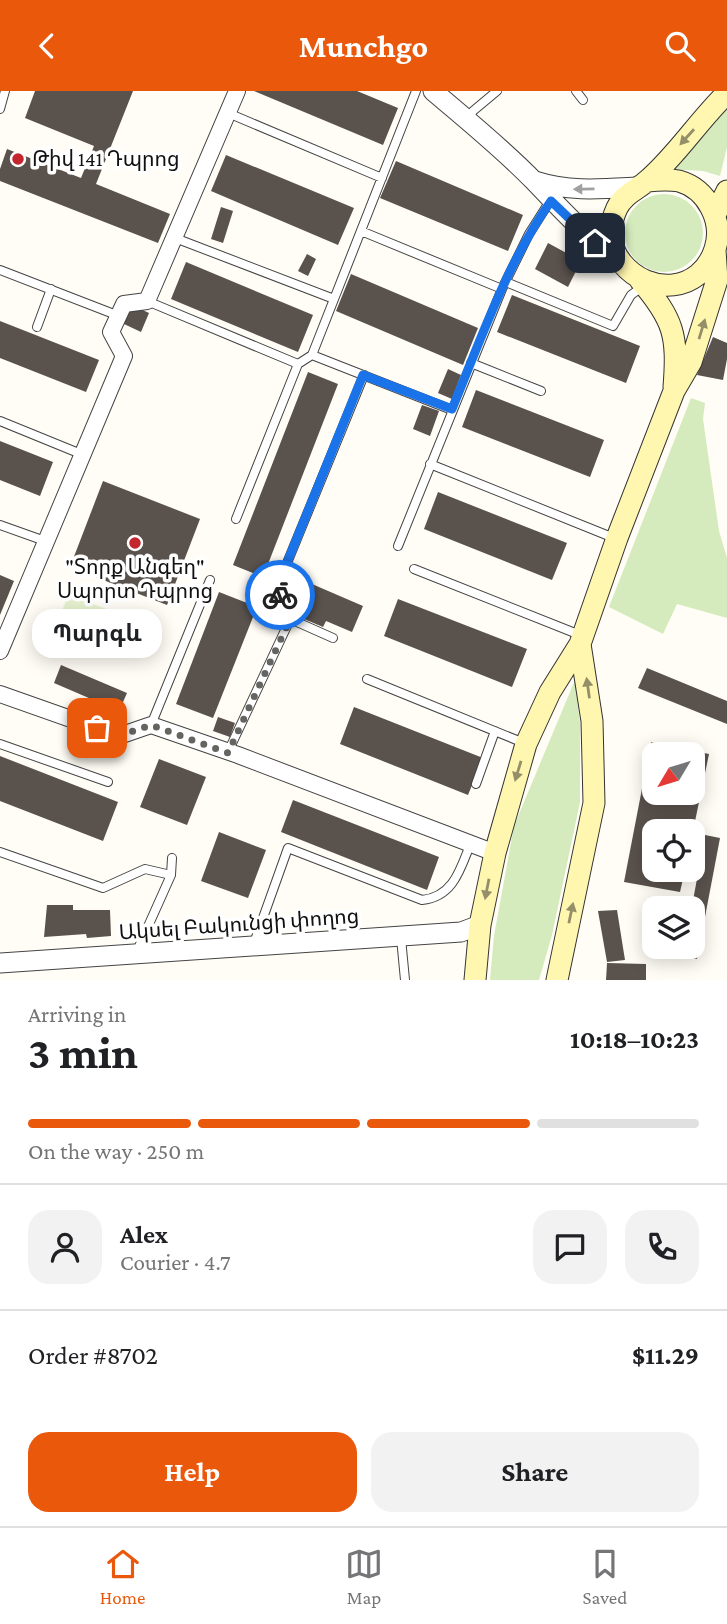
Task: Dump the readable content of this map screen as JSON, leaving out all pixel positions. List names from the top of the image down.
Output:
{
  "streets": {
    "street": ["Ակսել Բակունցի փողոց"]
  },
  "places": ["Թիվ 141 Դպրոց", "\"Տորք Անգեղ\" Սպորտ Դպրոց", "Պարգև"],
  "north": "bottom left",
  "page": {
    "header": "Munchgo",
    "bubble": "Պարգև",
    "heading": ["3 min", "Arriving in", "10:18–10:23"],
    "panel": [
      "Alex",
      "Courier · 4.7",
      "Order #8702",
      "$11.29"
    ],
    "bar": "On the way · 250 m",
    "buttons": ["Help", "Share"],
    "tabs": ["Home", "Map", "Saved"]
  }
}
